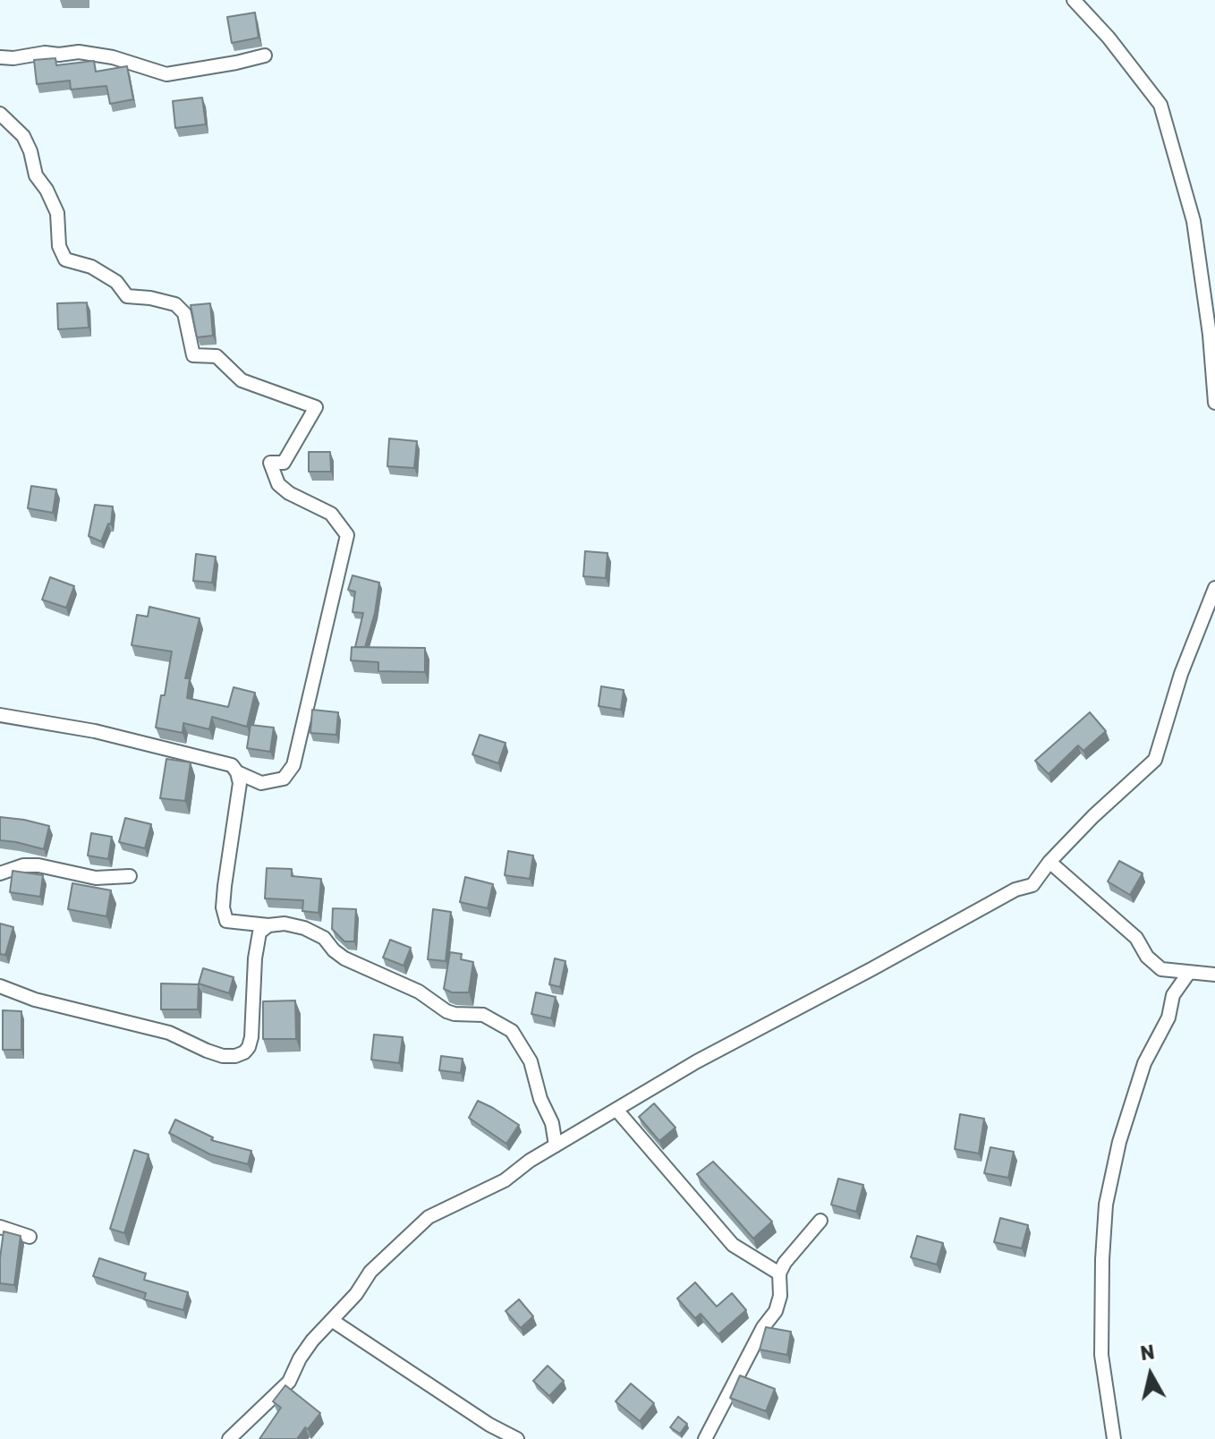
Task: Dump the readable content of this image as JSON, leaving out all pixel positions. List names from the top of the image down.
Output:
{
  "north": "top"
}
